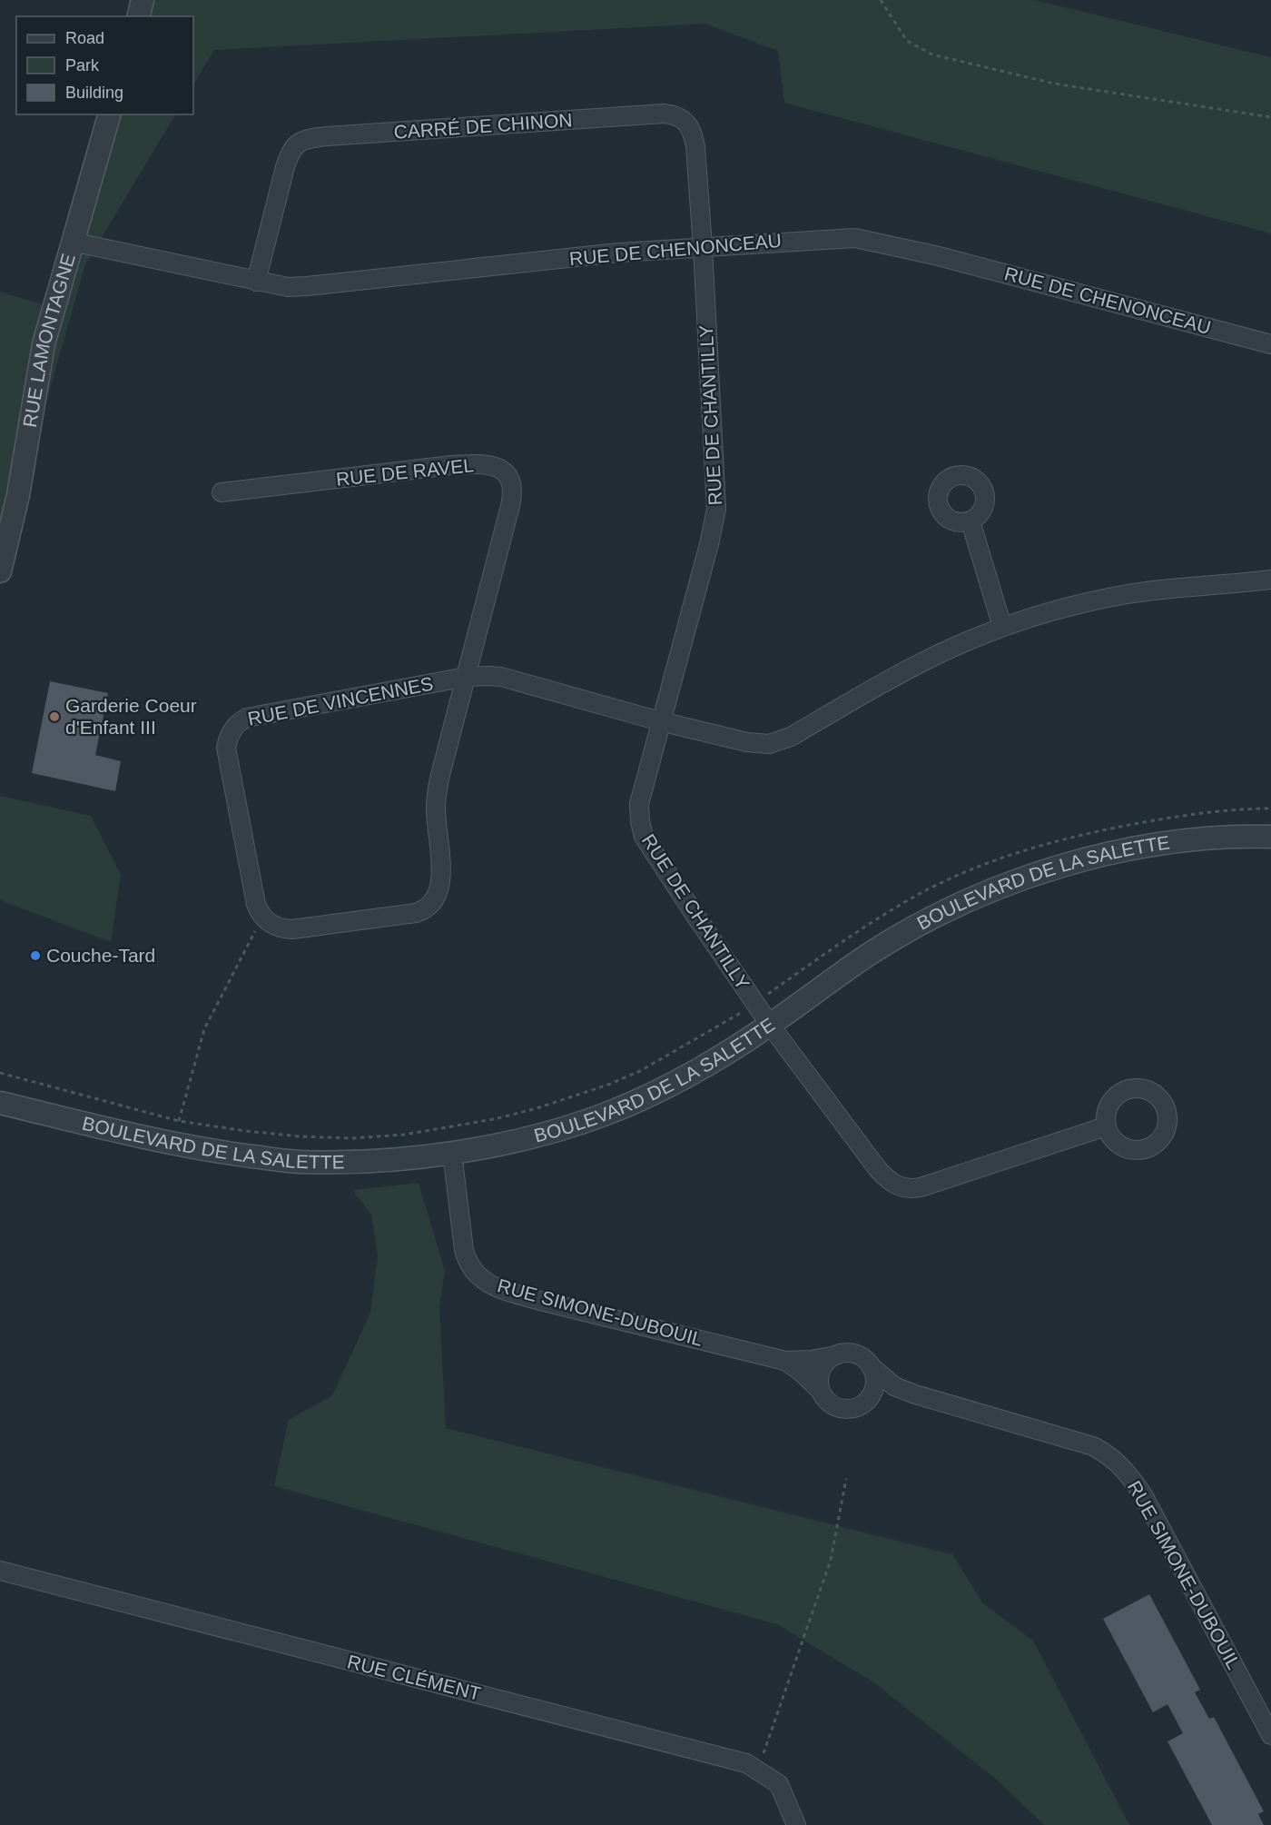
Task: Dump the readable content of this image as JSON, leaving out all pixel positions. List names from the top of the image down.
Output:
{
  "streets": {
    "street": [
      "CARRÉ DE CHINON",
      "RUE DE CHENONCEAU",
      "RUE LAMONTAGNE",
      "RUE DE CHANTILLY",
      "RUE DE RAVEL",
      "RUE DE VINCENNES",
      "BOULEVARD DE LA SALETTE",
      "RUE SIMONE-DUBOUIL",
      "RUE CLÉMENT"
    ]
  },
  "crossings": [
    ["CARRÉ DE CHINON", "RUE DE CHENONCEAU"],
    ["CARRÉ DE CHINON", "RUE DE CHANTILLY"],
    ["RUE DE CHENONCEAU", "RUE LAMONTAGNE"],
    ["RUE DE CHENONCEAU", "RUE DE CHANTILLY"],
    ["RUE DE CHANTILLY", "RUE DE VINCENNES"],
    ["RUE DE CHANTILLY", "BOULEVARD DE LA SALETTE"],
    ["RUE DE RAVEL", "RUE DE VINCENNES"],
    ["BOULEVARD DE LA SALETTE", "RUE SIMONE-DUBOUIL"]
  ],
  "places": ["Garderie Coeur d'Enfant III", "Couche-Tard"],
  "legend": ["Road", "Park", "Building"]
}
